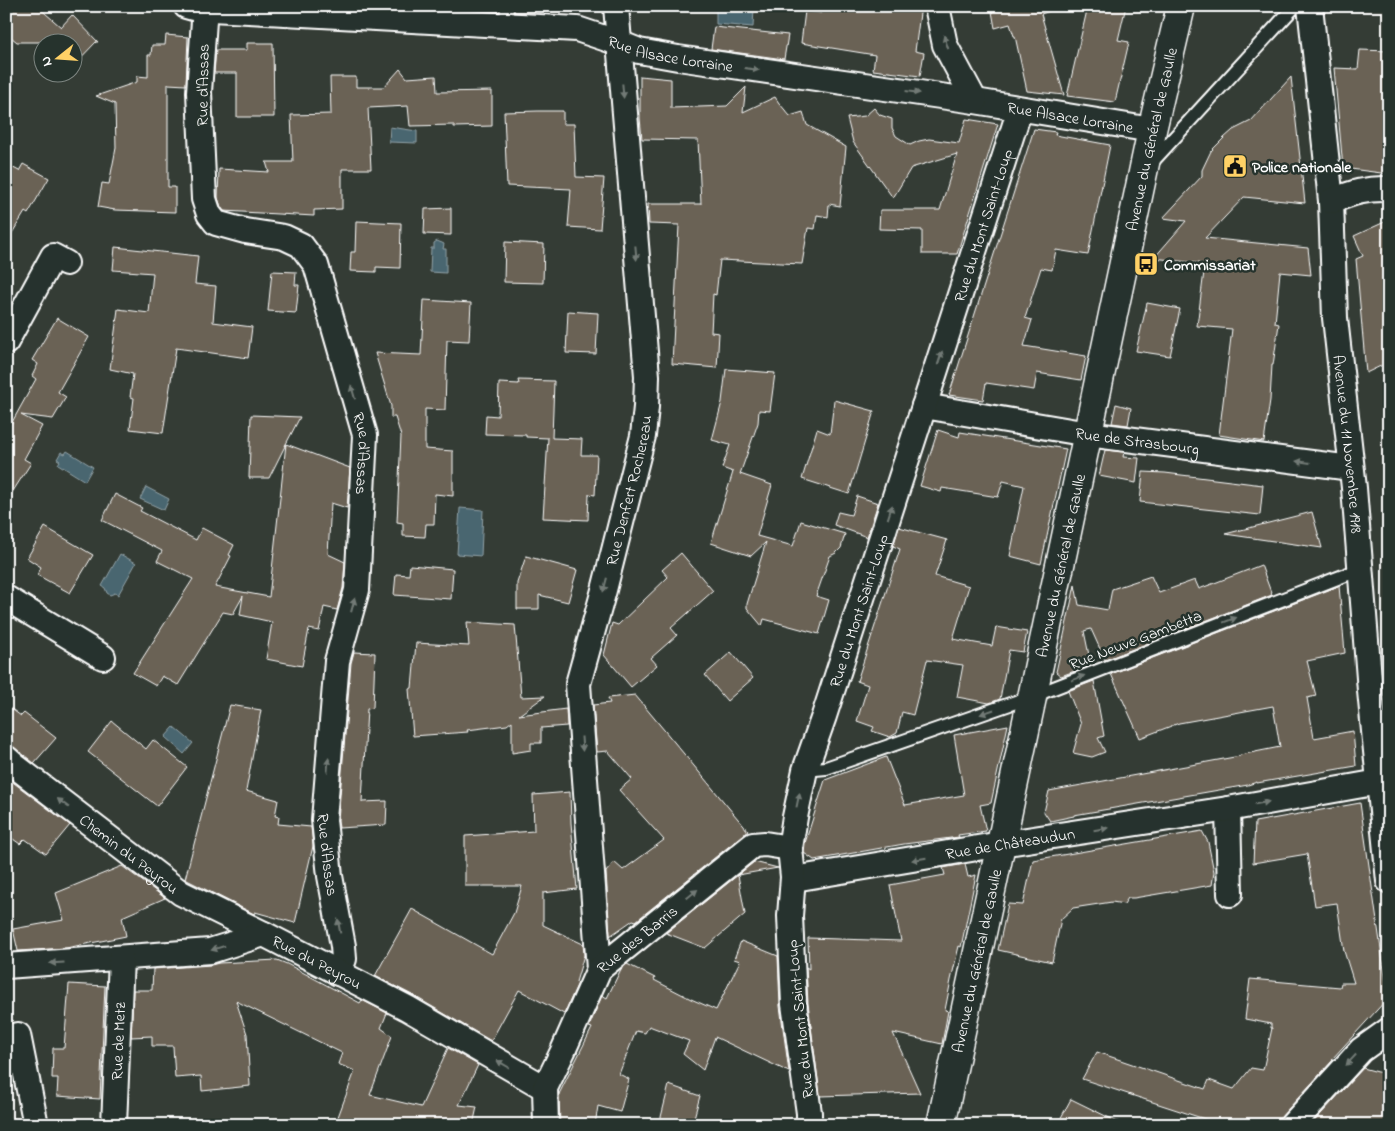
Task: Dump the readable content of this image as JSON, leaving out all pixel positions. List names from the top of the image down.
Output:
{
  "streets": {
    "main road": ["Avenue du Général de Gaulle"],
    "street": [
      "Rue Alsace Lorraine",
      "Rue d'Assas",
      "Rue du Mont Saint-Loup",
      "Rue de Strasbourg",
      "Avenue du 11 Novembre 1918",
      "Rue Denfert Rochereau",
      "Rue de Châteaudun",
      "Chemin du Peyrou",
      "Rue des Barris",
      "Rue du Peyrou",
      "Rue de Metz"
    ],
    "lane": ["Rue Neuve Gambetta"]
  },
  "crossings": [
    ["Rue Alsace Lorraine", "Rue d'Assas"],
    ["Rue Alsace Lorraine", "Avenue du Général de Gaulle"],
    ["Rue Alsace Lorraine", "Rue du Mont Saint-Loup"],
    ["Rue Alsace Lorraine", "Rue Denfert Rochereau"],
    ["Rue d'Assas", "Rue du Peyrou"],
    ["Avenue du Général de Gaulle", "Rue de Strasbourg"],
    ["Avenue du Général de Gaulle", "Rue Neuve Gambetta"],
    ["Avenue du Général de Gaulle", "Rue de Châteaudun"],
    ["Rue du Mont Saint-Loup", "Rue de Strasbourg"],
    ["Rue du Mont Saint-Loup", "Rue Neuve Gambetta"],
    ["Rue du Mont Saint-Loup", "Rue de Châteaudun"],
    ["Rue du Mont Saint-Loup", "Rue des Barris"],
    ["Rue de Strasbourg", "Avenue du 11 Novembre 1918"],
    ["Avenue du 11 Novembre 1918", "Rue Neuve Gambetta"],
    ["Avenue du 11 Novembre 1918", "Rue de Châteaudun"],
    ["Rue Denfert Rochereau", "Rue des Barris"],
    ["Chemin du Peyrou", "Rue du Peyrou"],
    ["Rue des Barris", "Rue du Peyrou"],
    ["Rue du Peyrou", "Rue de Metz"]
  ],
  "one_way": [
    "Rue Alsace Lorraine",
    "Rue d'Assas",
    "Rue du Mont Saint-Loup",
    "Rue de Strasbourg",
    "Rue Denfert Rochereau",
    "Chemin du Peyrou",
    "Rue des Barris",
    "Rue du Peyrou"
  ],
  "places": {
    "public building": ["Police nationale"],
    "bus stop": ["Commissariat"]
  },
  "north": "left"
}
